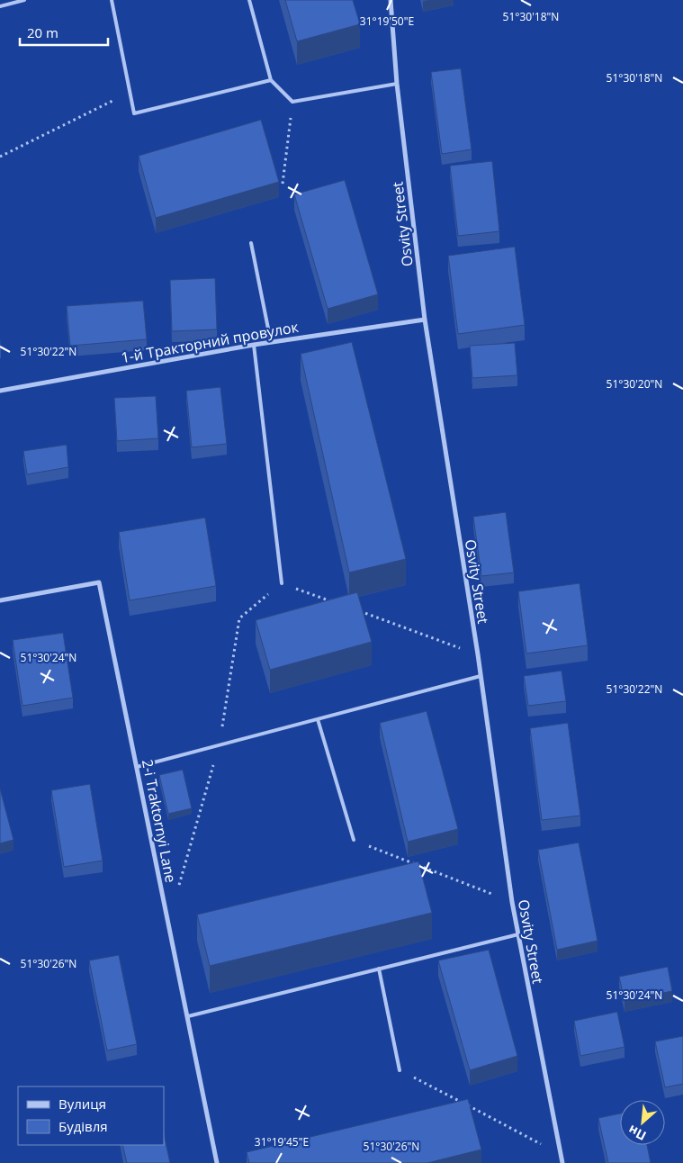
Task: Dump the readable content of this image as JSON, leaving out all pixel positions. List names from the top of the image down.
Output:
{
  "streets": {
    "street": ["Osvity Street", "1-й Тракторний провулок", "2-i Traktornyi Lane"]
  },
  "crossings": [
    ["Osvity Street", "1-й Тракторний провулок"]
  ],
  "legend": ["Вулиця", "Будівля"],
  "scale_bar": "20 m",
  "north": "bottom left",
  "coordinates": [
    "51°30'18\"N",
    "31°19'50\"E",
    "51°30'22\"N",
    "51°30'20\"N",
    "51°30'24\"N",
    "51°30'26\"N",
    "31°19'45\"E"
  ]
}
